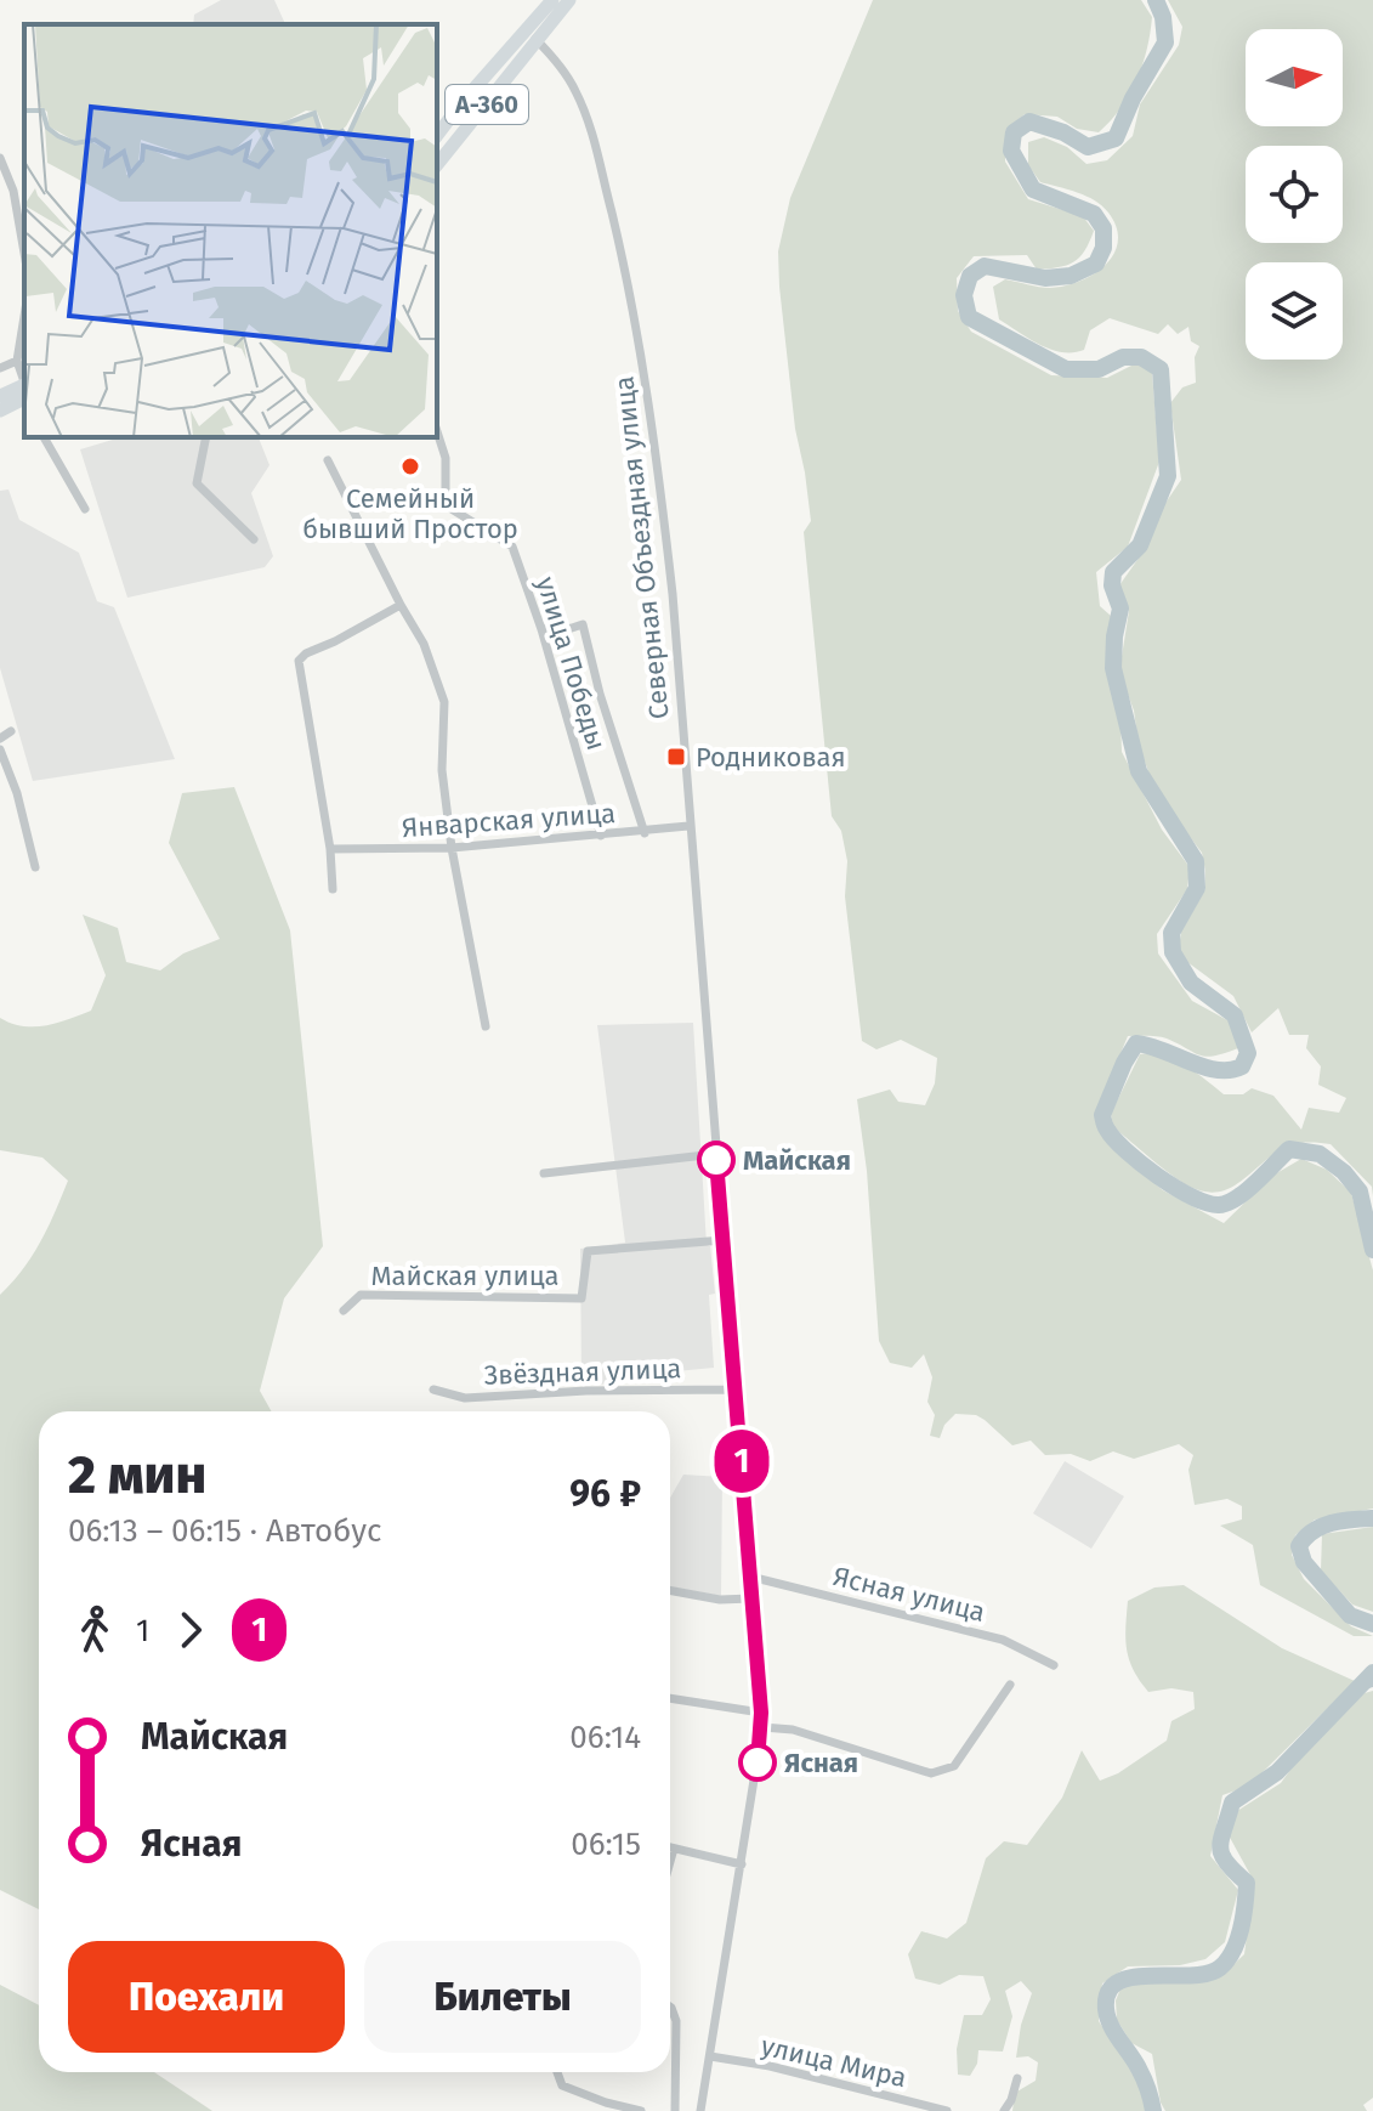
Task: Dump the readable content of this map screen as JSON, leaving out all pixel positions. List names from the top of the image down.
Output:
{
  "streets": {
    "highway": ["А-360"],
    "street": [
      "Северная Объездная улица",
      "улица Победы",
      "Январская улица",
      "Майская улица",
      "Звёздная улица",
      "Ясная улица",
      "улица Мира"
    ]
  },
  "crossings": [
    ["А-360", "Северная Объездная улица"],
    ["Северная Объездная улица", "Январская улица"],
    ["Северная Объездная улица", "Майская улица"],
    ["Северная Объездная улица", "Звёздная улица"],
    ["Северная Объездная улица", "Ясная улица"],
    ["Северная Объездная улица", "улица Мира"],
    ["улица Победы", "Январская улица"]
  ],
  "places": {
    "other": ["Семейный бывший Простор", "Майская", "Ясная"],
    "transit": ["Родниковая"]
  },
  "lines": ["bus line 1"],
  "north": "right",
  "page": {
    "on_map": "1",
    "heading": ["2 мин", "06:13 – 06:15 · Автобус", "96 ₽"],
    "legs": ["1", "1"],
    "list": [
      {
        "name": "Майская",
        "value": "06:14"
      },
      {
        "name": "Ясная",
        "value": "06:15"
      }
    ],
    "buttons": ["Поехали", "Билеты"]
  }
}
